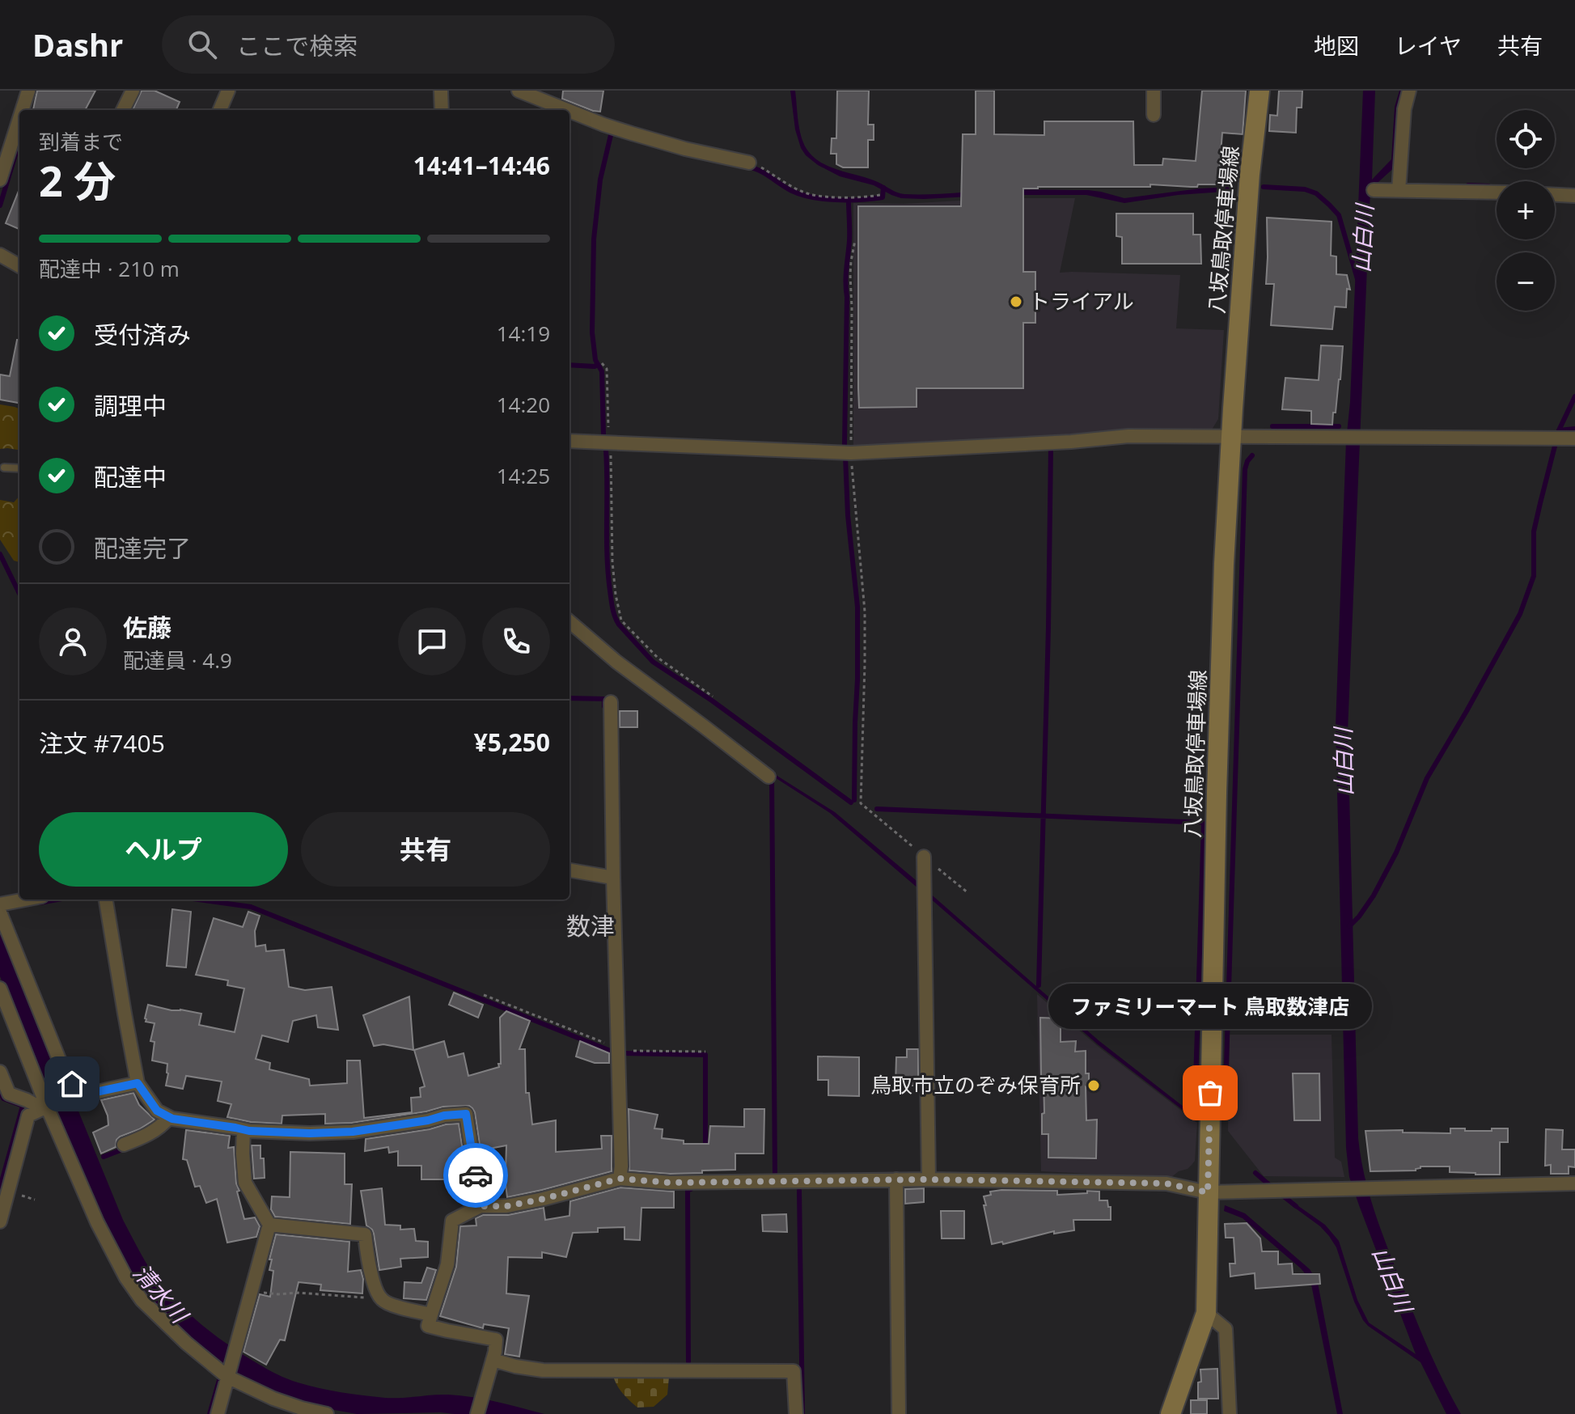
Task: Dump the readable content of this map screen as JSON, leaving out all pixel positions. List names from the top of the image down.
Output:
{
  "streets": {
    "main road": ["八坂鳥取停車場線"]
  },
  "districts": ["数津"],
  "water": ["山白川", "清水川"],
  "places": ["トライアル", "鳥取市立のぞみ保育所", "ファミリーマート 鳥取数津店"],
  "page": {
    "header": "Dashr",
    "search": "ここで検索",
    "nav": ["地図", "レイヤ", "共有"],
    "map_buttons": ["+", "−"],
    "heading": ["2 分", "到着まで", "14:41–14:46"],
    "panel": [
      "佐藤",
      "配達員 · 4.9",
      "注文 #7405",
      "¥5,250"
    ],
    "bar": "配達中 · 210 m",
    "list": [
      ["受付済み", "14:19"],
      ["調理中", "14:20"],
      ["配達中", "14:25"],
      "配達完了"
    ],
    "buttons": ["ヘルプ", "共有"],
    "bubble": "ファミリーマート 鳥取数津店"
  }
}
